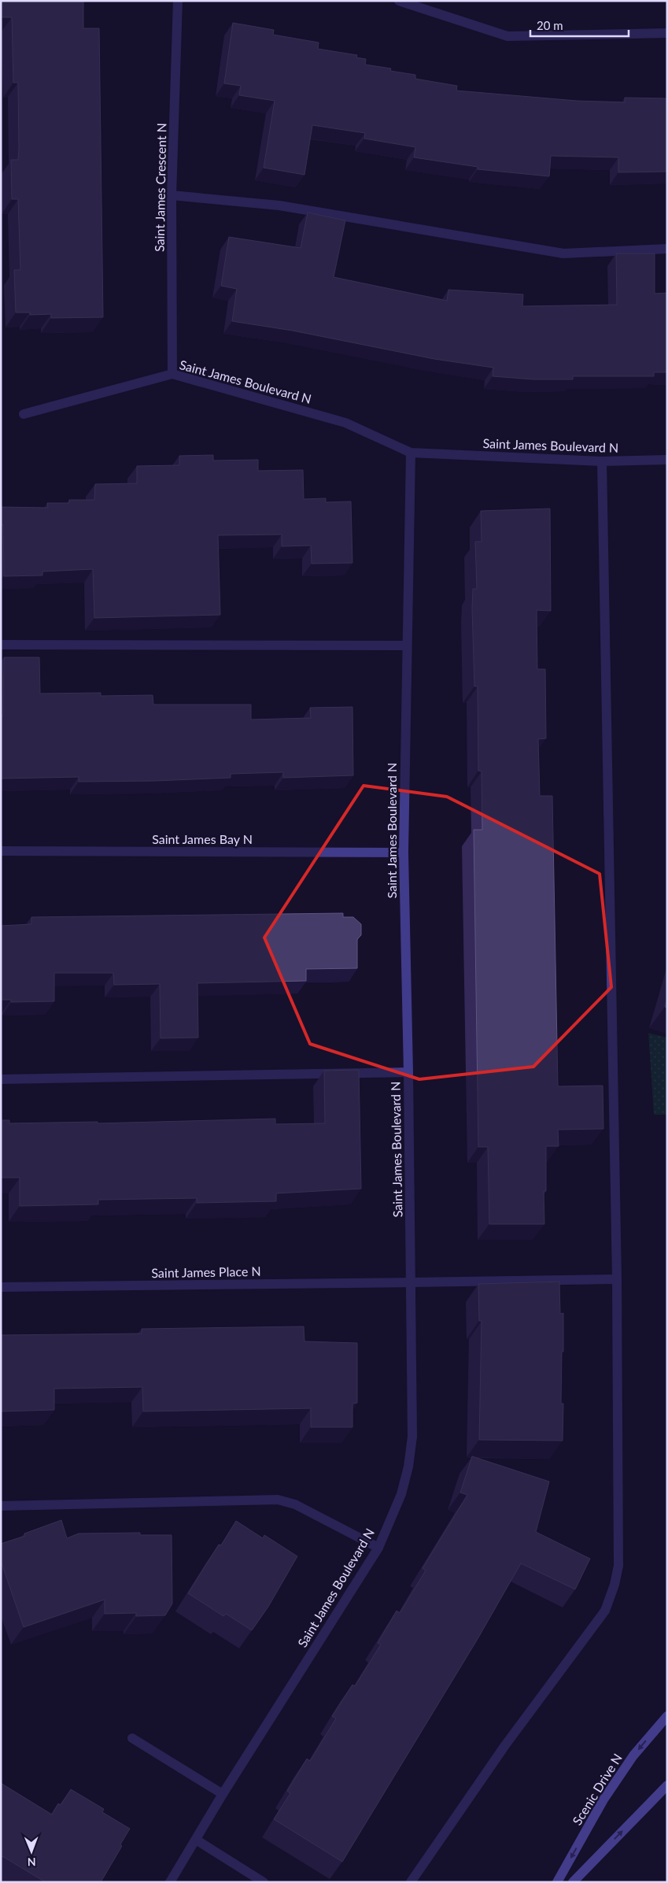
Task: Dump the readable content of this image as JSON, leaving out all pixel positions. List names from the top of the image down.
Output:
{
  "streets": {
    "main road": ["Scenic Drive N"],
    "street": [
      "Saint James Crescent N",
      "Saint James Boulevard N",
      "Saint James Bay N",
      "Saint James Place N"
    ]
  },
  "crossings": [
    ["Saint James Crescent N", "Saint James Boulevard N"],
    ["Saint James Boulevard N", "Saint James Bay N"],
    ["Saint James Boulevard N", "Saint James Place N"]
  ],
  "scale_bar": "20 m",
  "north": "bottom"
}
